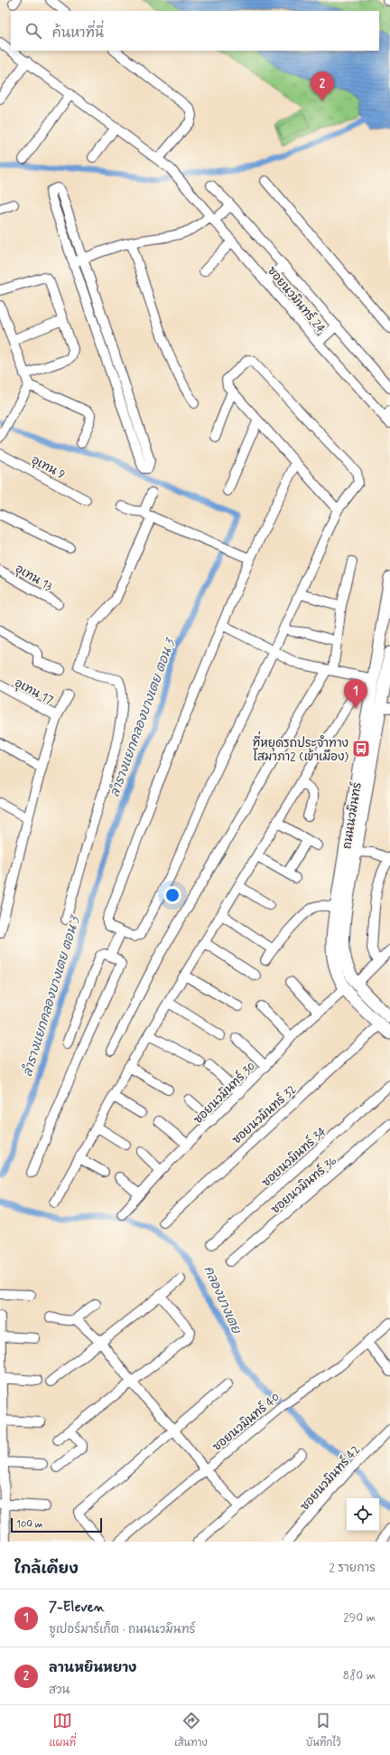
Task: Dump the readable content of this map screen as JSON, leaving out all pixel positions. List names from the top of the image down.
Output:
{
  "streets": {
    "main road": ["ถนนนวมินทร์"],
    "street": [
      "ซอยนวมินทร์ 24",
      "อุเทน 9",
      "อุเทน 13",
      "อุเทน 17",
      "ซอยนวมินทร์ 30",
      "ซอยนวมินทร์ 32",
      "ซอยนวมินทร์ 34",
      "ซอยนวมินทร์ 36",
      "ซอยนวมินทร์ 40",
      "ซอยนวมินทร์ 42"
    ]
  },
  "crossings": [
    ["ถนนนวมินทร์", "ซอยนวมินทร์ 30"],
    ["ถนนนวมินทร์", "ซอยนวมินทร์ 32"]
  ],
  "water": ["ลำรางแยกคลองบางเตย ตอน 3", "คลองบางเตย"],
  "places": {
    "bus stop": ["ที่หยุดรถประจำทาง โสมาภา2 (เข้าเมือง)"]
  },
  "scale_bar": "100 m",
  "page": {
    "search": "ค้นหาที่นี่",
    "pins": ["2", "1"],
    "scale": "100 m",
    "heading": ["ใกล้เคียง", "2 รายการ"],
    "list": [
      {
        "mark": "1",
        "name": "7-Eleven",
        "note": "ซูเปอร์มาร์เก็ต · ถนนนวมินทร์",
        "value": "290 m"
      },
      {
        "mark": "2",
        "name": "ลานหยินหยาง",
        "note": "สวน",
        "value": "880 m"
      }
    ],
    "nav": ["แผนที่", "เส้นทาง", "บันทึกไว้"]
  }
}
